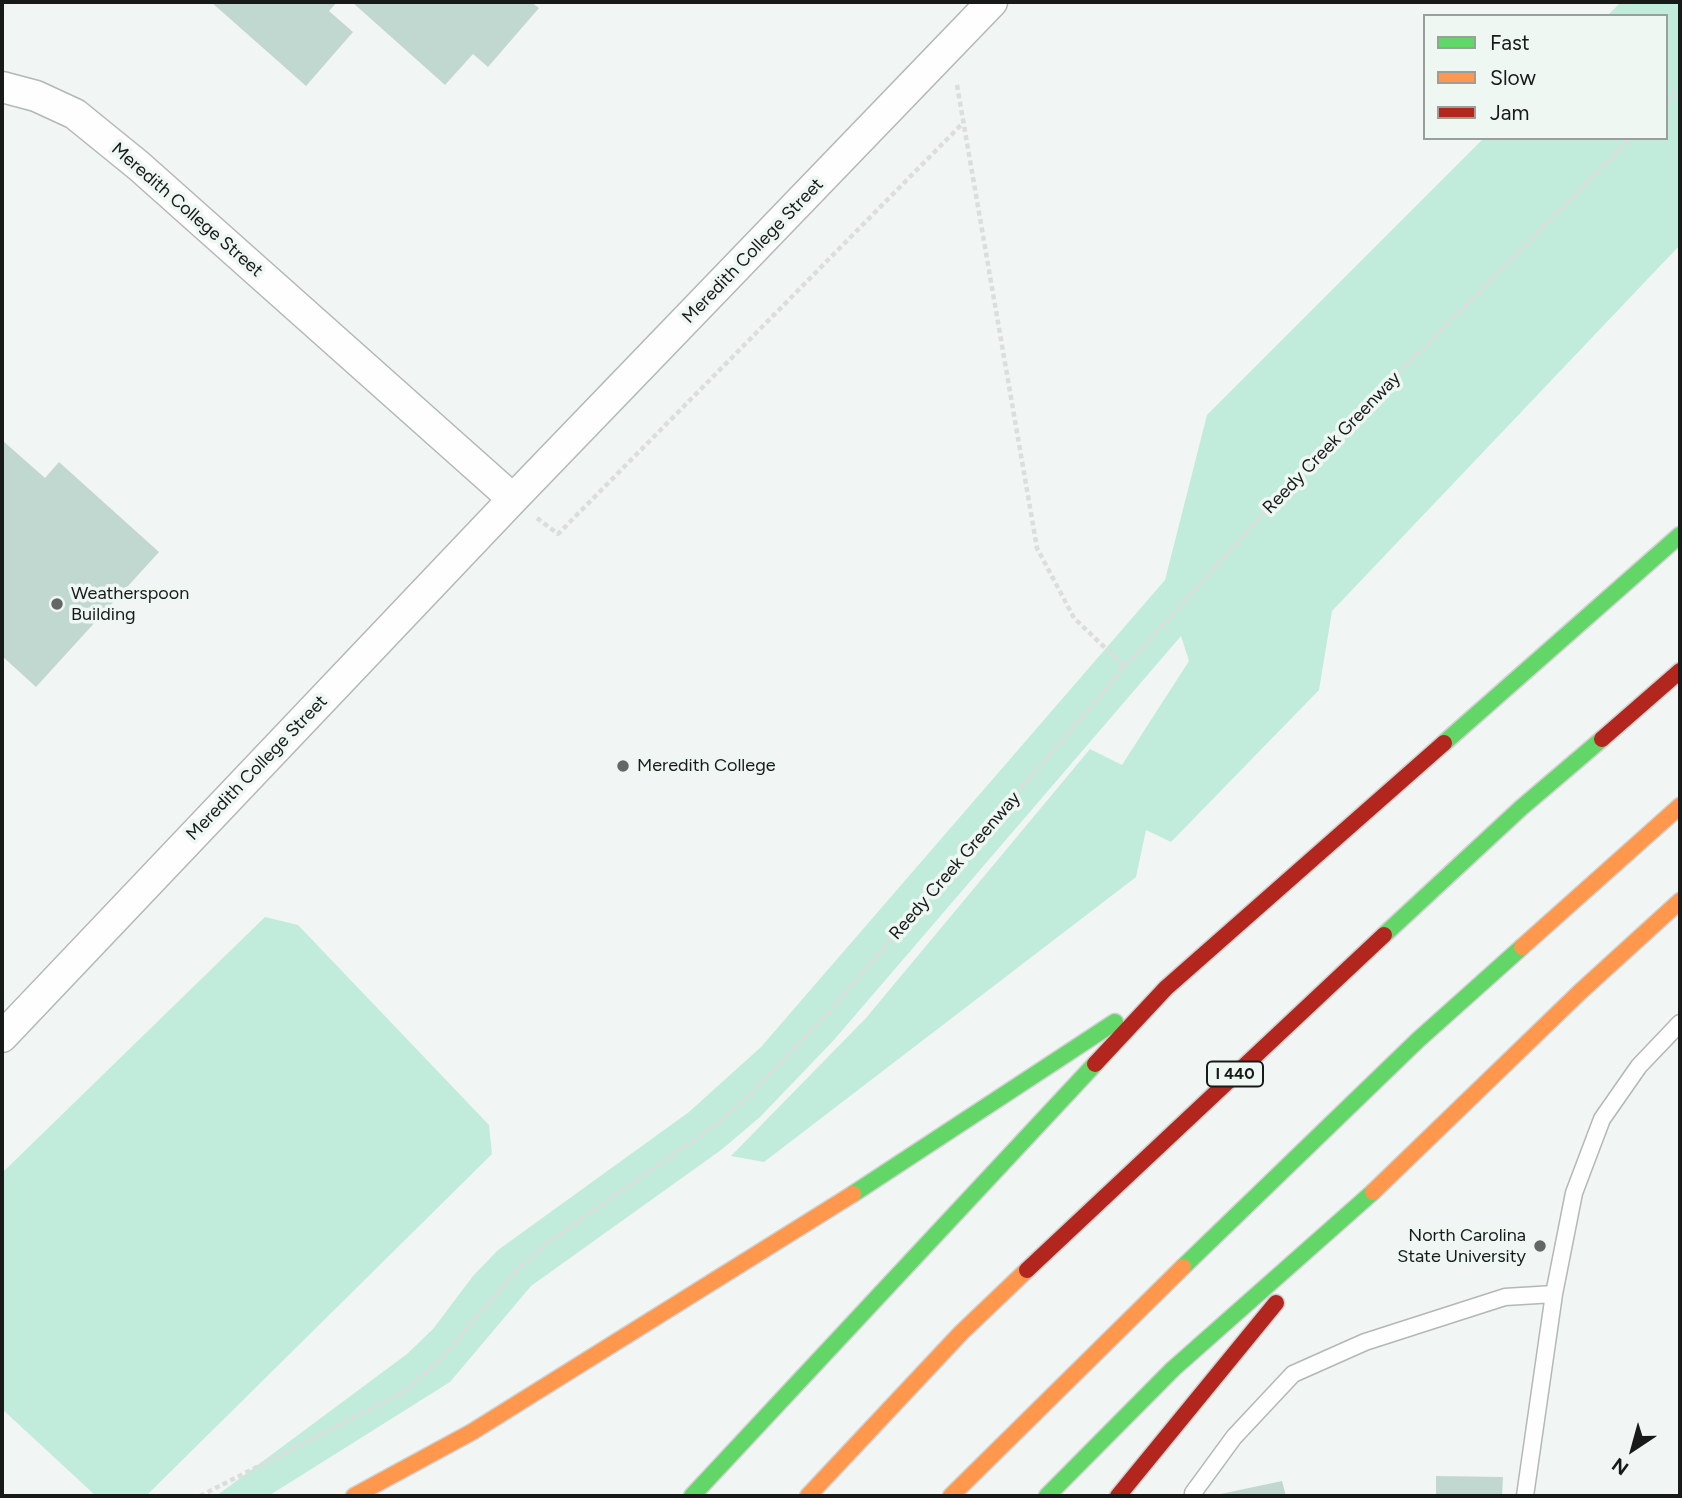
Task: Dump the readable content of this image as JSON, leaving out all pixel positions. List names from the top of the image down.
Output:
{
  "streets": {
    "highway": ["I 440"],
    "street": ["Meredith College Street"],
    "path": ["Reedy Creek Greenway"]
  },
  "places": ["Weatherspoon Building", "Meredith College", "North Carolina State University"],
  "legend": ["Fast", "Slow", "Jam"],
  "north": "bottom left"
}
